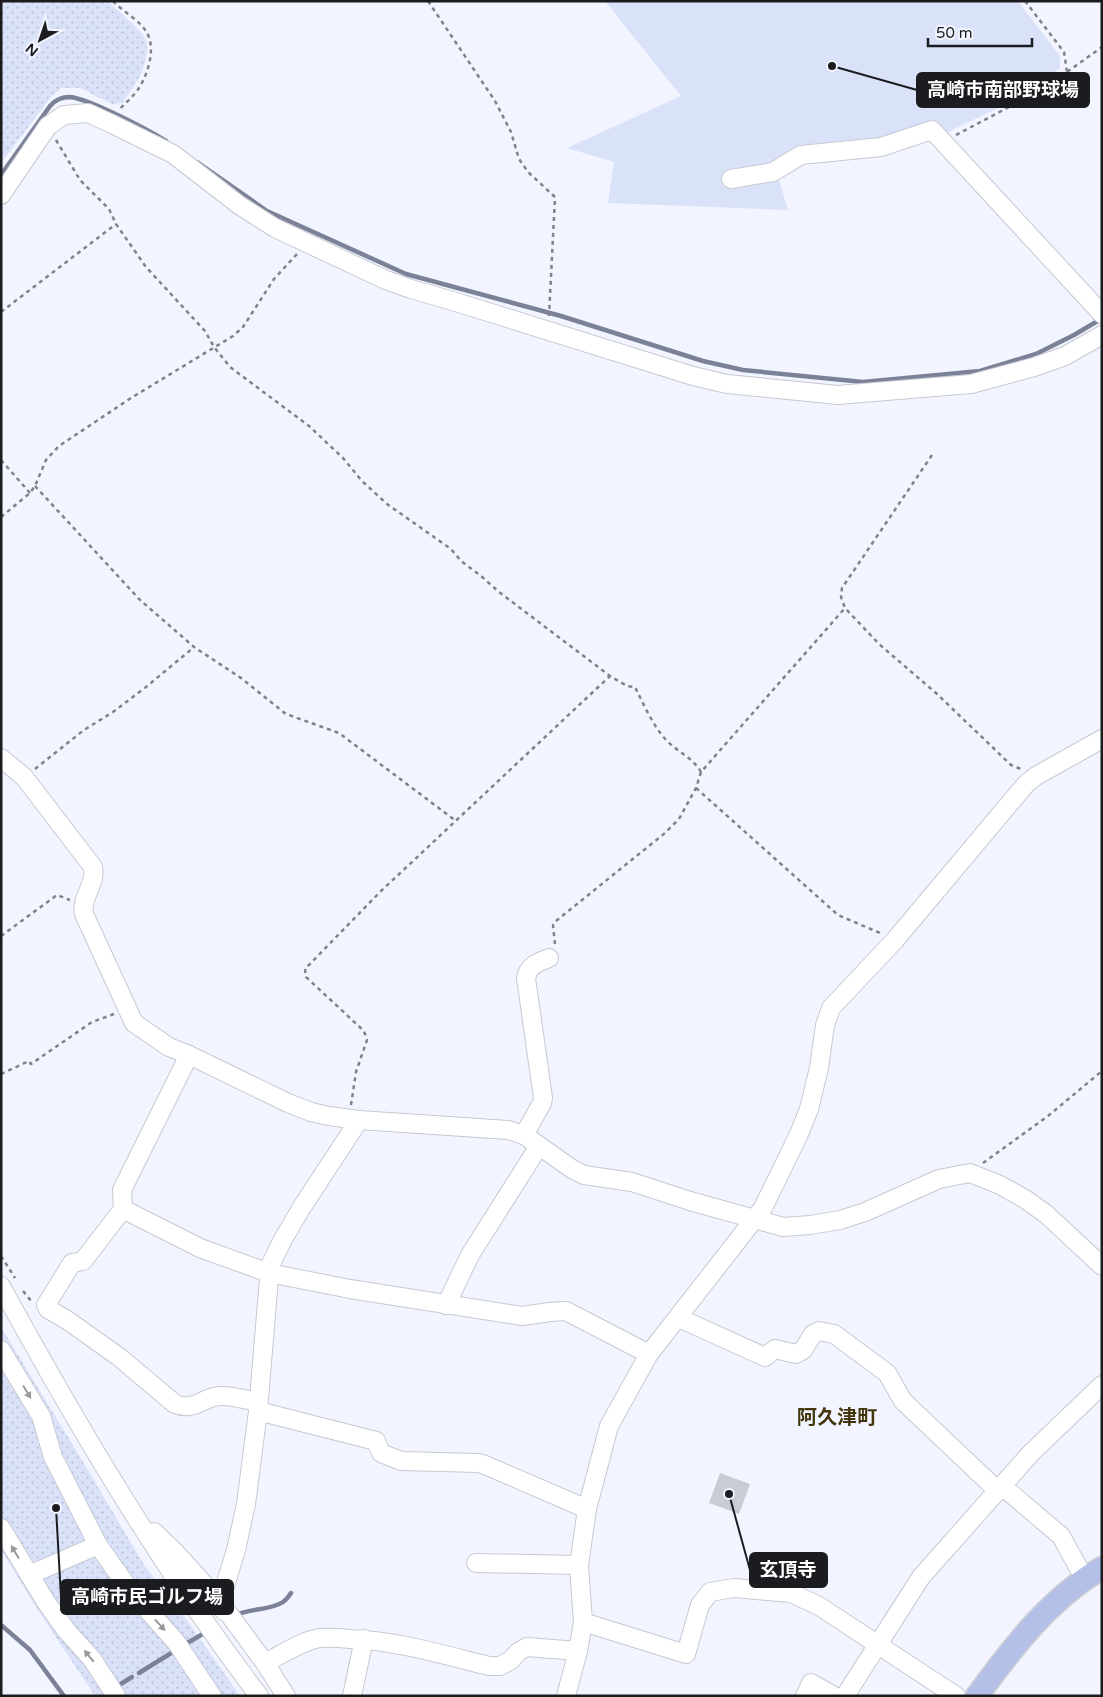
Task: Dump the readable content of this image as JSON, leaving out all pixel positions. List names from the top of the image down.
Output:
{
  "districts": ["阿久津町"],
  "places": ["高崎市南部野球場", "玄頂寺", "高崎市民ゴルフ場"],
  "scale_bar": "50 m",
  "north": "bottom left"
}
